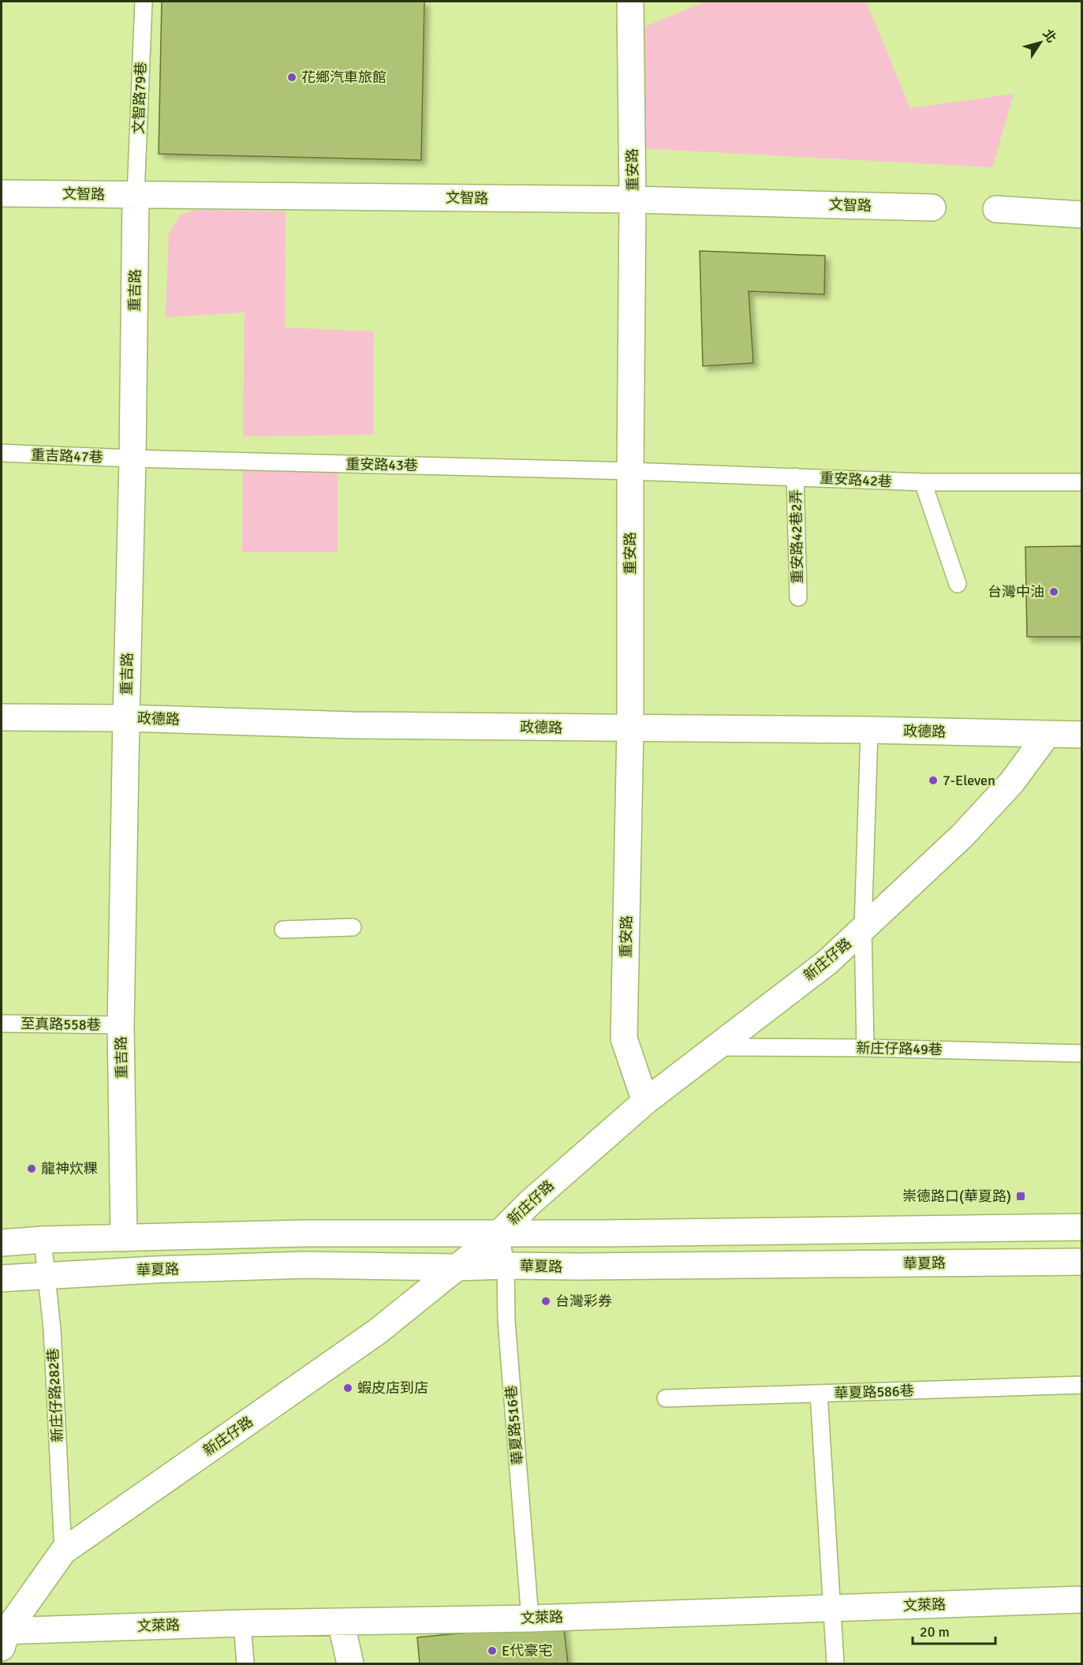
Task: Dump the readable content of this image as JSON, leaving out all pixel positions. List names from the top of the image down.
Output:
{
  "streets": {
    "street": [
      "重安路",
      "文智路",
      "重吉路",
      "政德路",
      "新庄仔路",
      "華夏路",
      "文萊路"
    ],
    "lane": [
      "文智路79巷",
      "重吉路47巷",
      "重安路43巷",
      "重安路42巷",
      "重安路42巷2弄",
      "至真路558巷",
      "新庄仔路49巷",
      "華夏路586巷",
      "新庄仔路282巷",
      "華夏路516巷"
    ]
  },
  "crossings": [
    ["文智路79巷", "文智路"],
    ["文智路79巷", "重吉路"],
    ["重安路", "文智路"],
    ["重安路", "重安路43巷"],
    ["重安路", "重安路42巷"],
    ["重安路", "政德路"],
    ["重安路", "新庄仔路"],
    ["文智路", "重吉路"],
    ["重吉路", "重吉路47巷"],
    ["重吉路", "重安路43巷"],
    ["重吉路", "政德路"],
    ["重吉路", "至真路558巷"],
    ["重吉路47巷", "重安路43巷"],
    ["重安路43巷", "重安路42巷"],
    ["重安路42巷", "重安路42巷2弄"],
    ["政德路", "新庄仔路"],
    ["新庄仔路", "新庄仔路49巷"],
    ["新庄仔路", "華夏路"],
    ["新庄仔路", "新庄仔路282巷"],
    ["新庄仔路", "華夏路516巷"],
    ["新庄仔路", "文萊路"],
    ["華夏路", "新庄仔路282巷"],
    ["華夏路", "華夏路516巷"],
    ["華夏路516巷", "文萊路"]
  ],
  "places": {
    "other": [
      "花鄉汽車旅館",
      "台灣中油",
      "7-Eleven",
      "龍神炊粿",
      "台灣彩券",
      "蝦皮店到店",
      "E代豪宅"
    ],
    "transit": ["崇德路口(華夏路)"]
  },
  "scale_bar": "20 m",
  "north": "top right"
}
